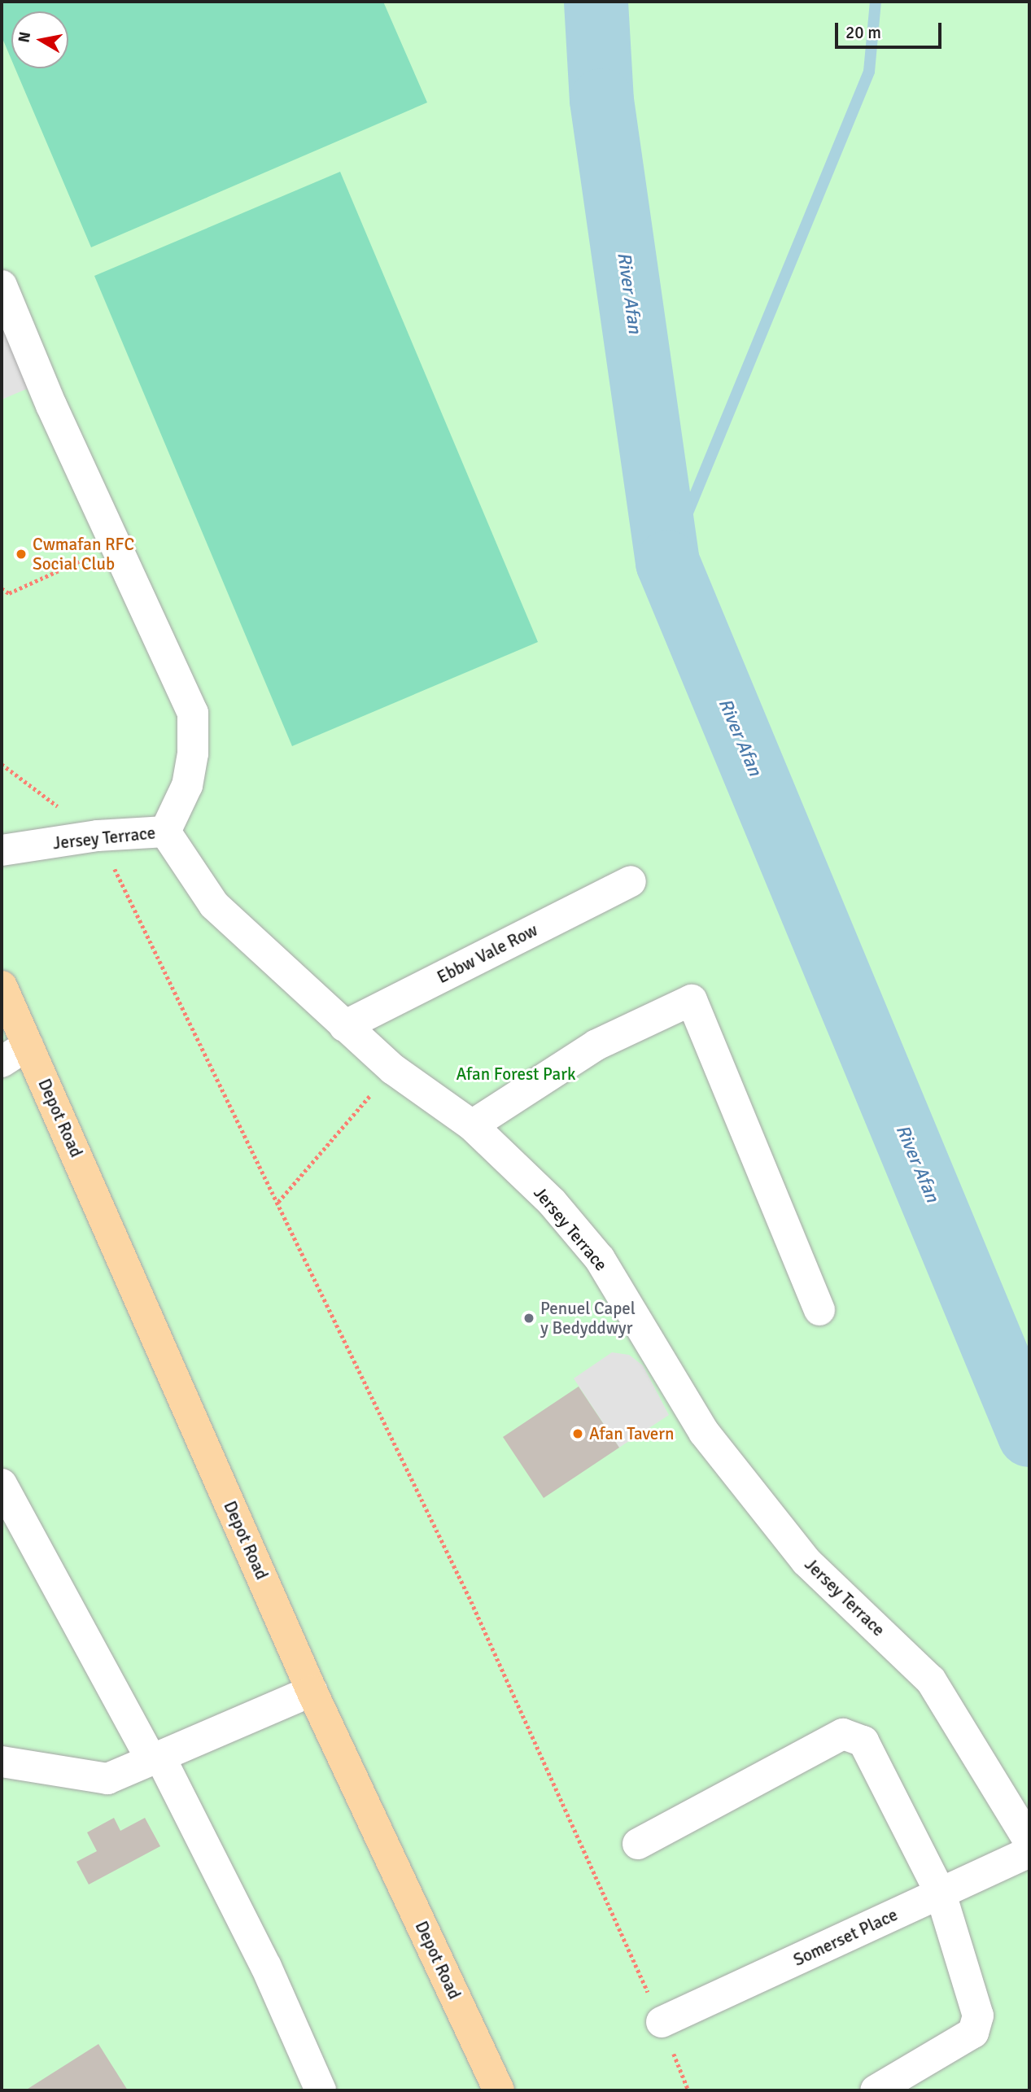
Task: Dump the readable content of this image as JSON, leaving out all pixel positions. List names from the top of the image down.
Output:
{
  "streets": {
    "main road": ["Depot Road"],
    "street": ["Jersey Terrace", "Ebbw Vale Row", "Somerset Place"]
  },
  "crossings": [
    ["Jersey Terrace", "Ebbw Vale Row"]
  ],
  "water": ["River Afan"],
  "parks": ["Afan Forest Park"],
  "places": ["Cwmafan RFC Social Club", "Penuel Capel y Bedyddwyr", "Afan Tavern"],
  "scale_bar": "20 m",
  "north": "left"
}
